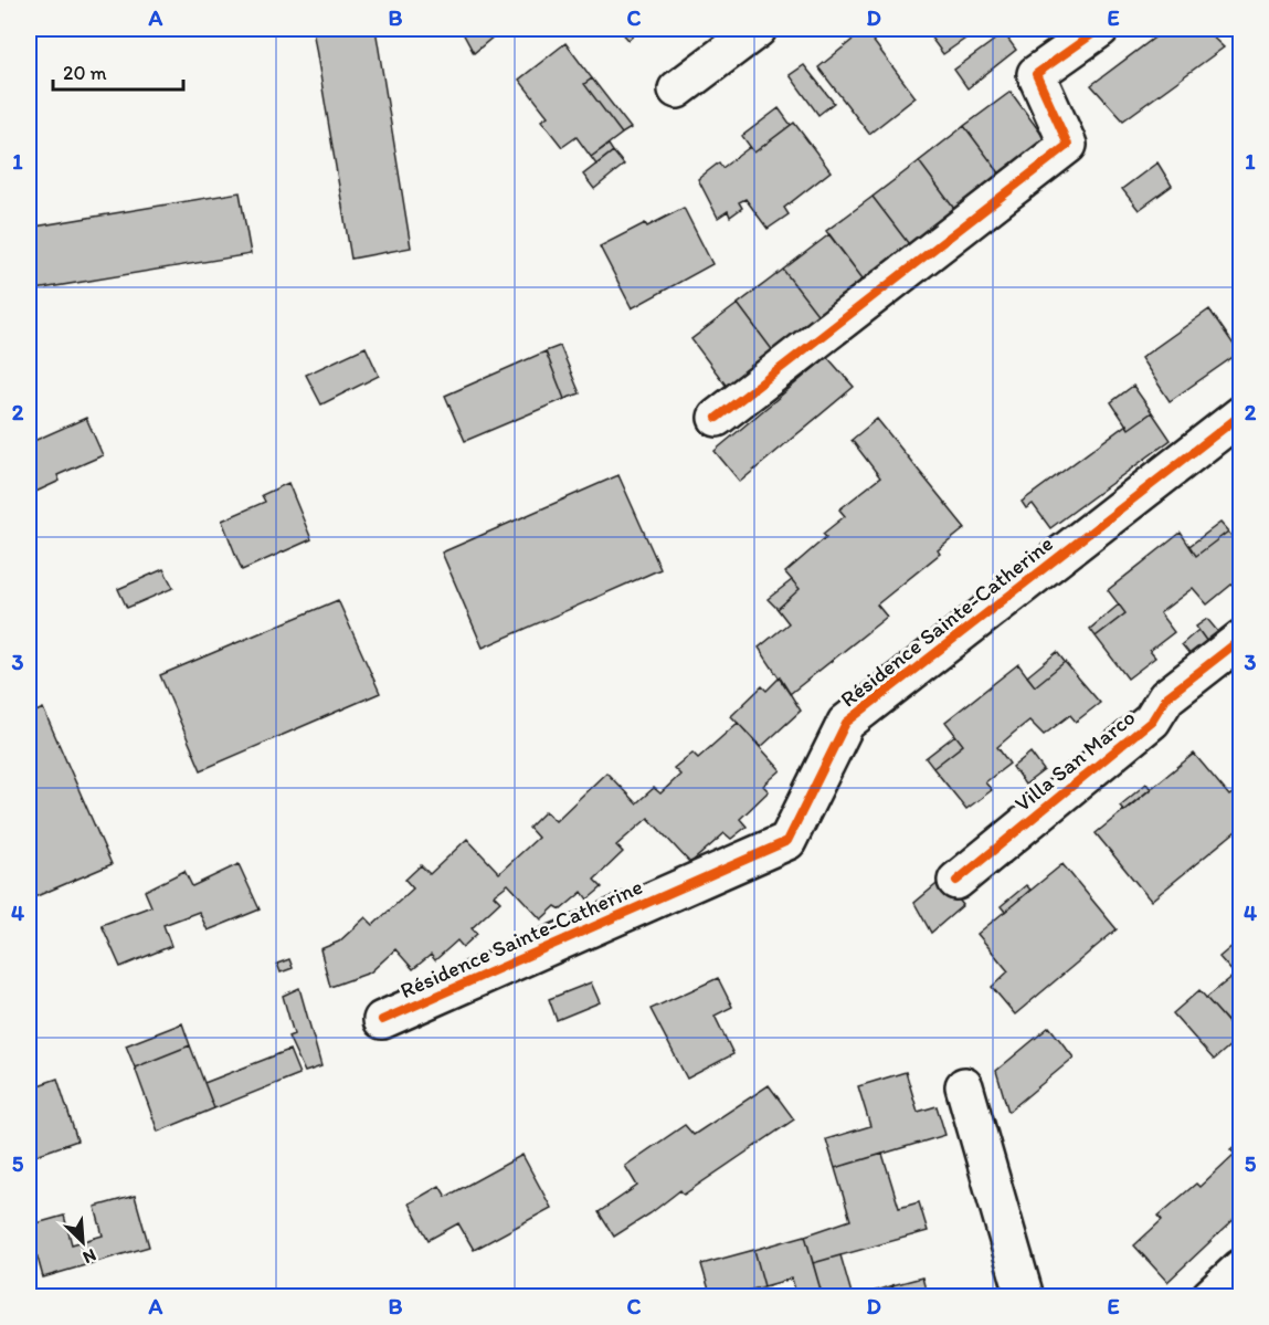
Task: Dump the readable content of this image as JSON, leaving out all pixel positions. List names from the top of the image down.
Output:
{
  "streets": {
    "street": ["Résidence Sainte-Catherine", "Villa San Marco"]
  },
  "scale_bar": "20 m",
  "north": "bottom right",
  "grid": {
    "columns": [
      "A",
      "B",
      "C",
      "D",
      "E"
    ],
    "rows": [
      "1",
      "2",
      "3",
      "4",
      "5"
    ]
  }
}
